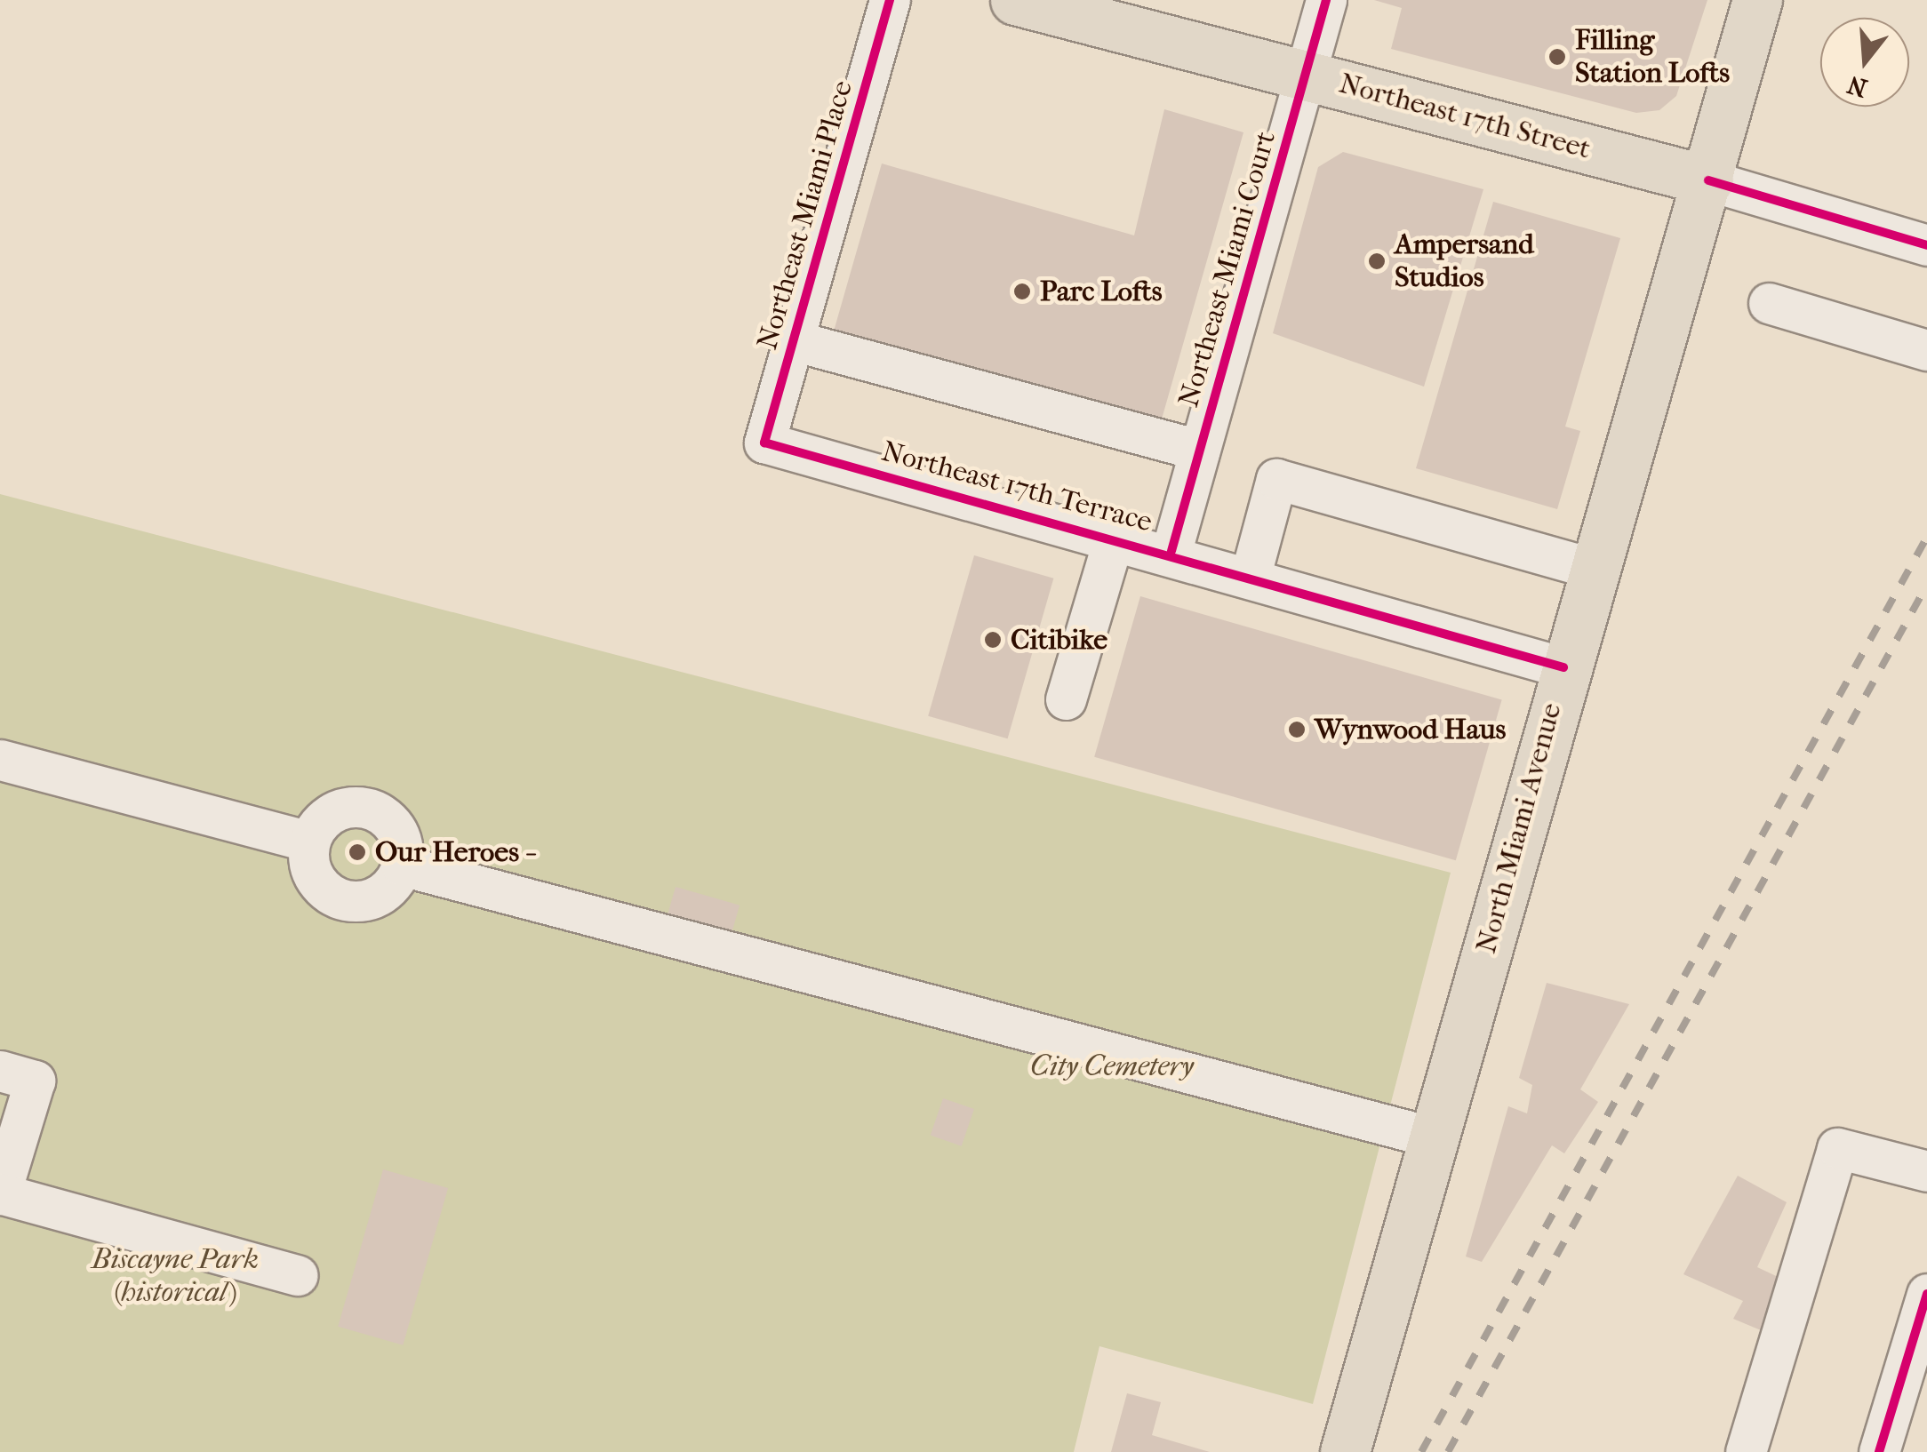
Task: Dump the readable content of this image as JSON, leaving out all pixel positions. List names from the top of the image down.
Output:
{
  "streets": {
    "main road": ["Northeast 17th Street", "North Miami Avenue"],
    "street": ["Northeast Miami Place", "Northeast Miami Court", "Northeast 17th Terrace"]
  },
  "crossings": [
    ["Northeast 17th Street", "Northeast Miami Court"],
    ["Northeast 17th Street", "North Miami Avenue"],
    ["Northeast Miami Place", "Northeast 17th Terrace"],
    ["Northeast Miami Court", "Northeast 17th Terrace"],
    ["Northeast 17th Terrace", "North Miami Avenue"]
  ],
  "parks": ["City Cemetery", "Biscayne Park (historical)"],
  "places": [
    "Filling Station Lofts",
    "Ampersand Studios",
    "Parc Lofts",
    "Citibike",
    "Wynwood Haus",
    "Our Heroes -"
  ],
  "north": "bottom"
}
